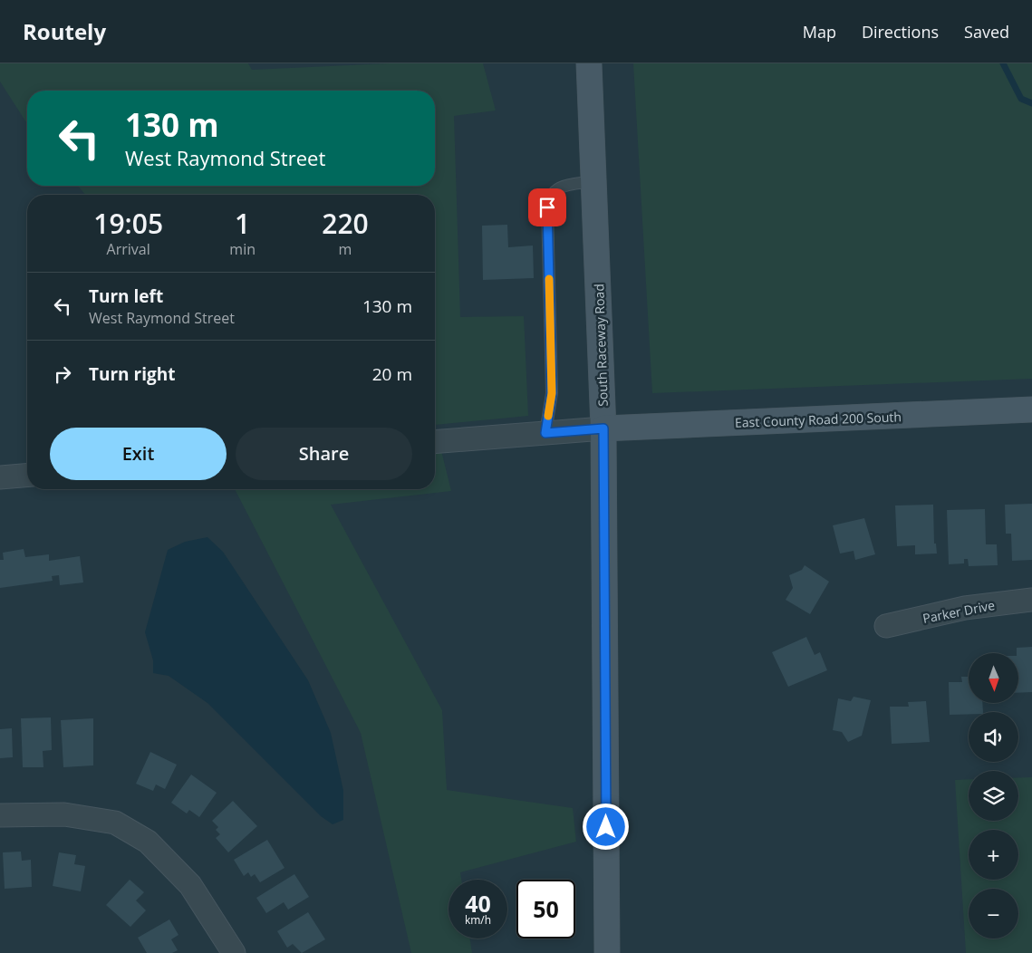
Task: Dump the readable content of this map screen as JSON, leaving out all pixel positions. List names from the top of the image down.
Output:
{
  "streets": {
    "main road": ["South Raceway Road", "East County Road 200 South"],
    "street": ["Parker Drive"]
  },
  "crossings": [
    ["South Raceway Road", "East County Road 200 South"]
  ],
  "north": "bottom",
  "page": {
    "header": "Routely",
    "nav": ["Map", "Directions", "Saved"],
    "turn": ["130 m", "West Raymond Street"],
    "eta": [
      "19:05",
      "Arrival",
      "1",
      "min",
      "220",
      "m"
    ],
    "list": [
      {
        "name": "Turn left",
        "note": "West Raymond Street",
        "value": "130 m"
      },
      {
        "name": "Turn right",
        "value": "20 m"
      }
    ],
    "buttons": ["Exit", "Share"],
    "map_buttons": ["+", "−"],
    "speed": "40 km/h",
    "limit": "50"
  }
}
